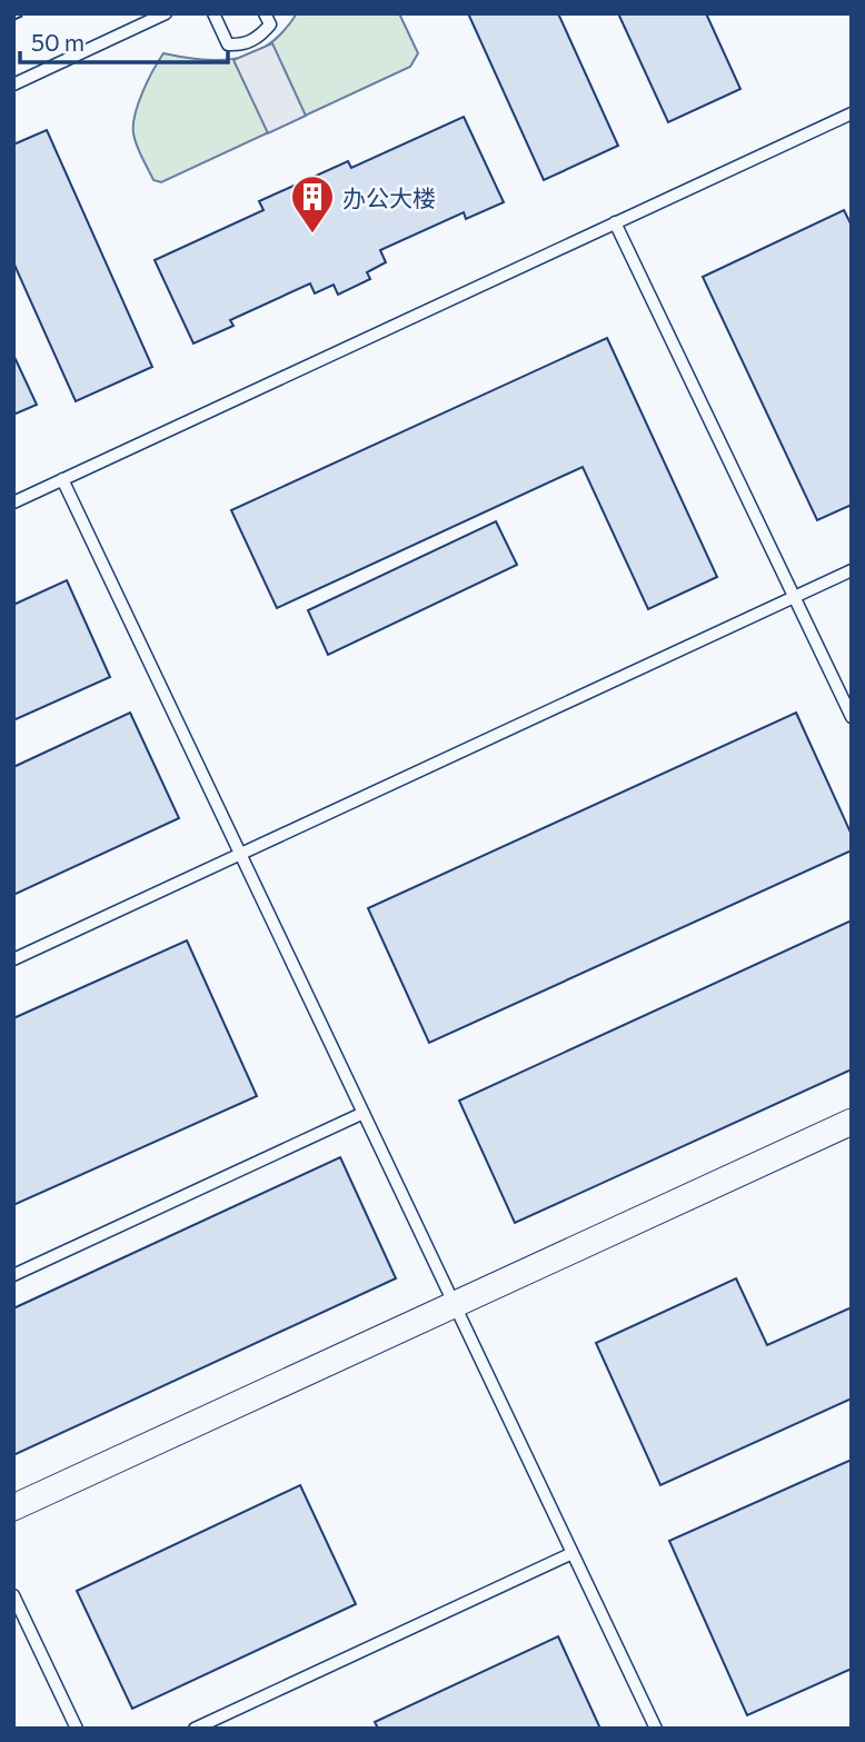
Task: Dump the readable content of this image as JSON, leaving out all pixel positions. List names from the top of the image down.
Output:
{
  "places": {
    "building": ["办公大楼"]
  },
  "scale_bar": "50 m"
}
